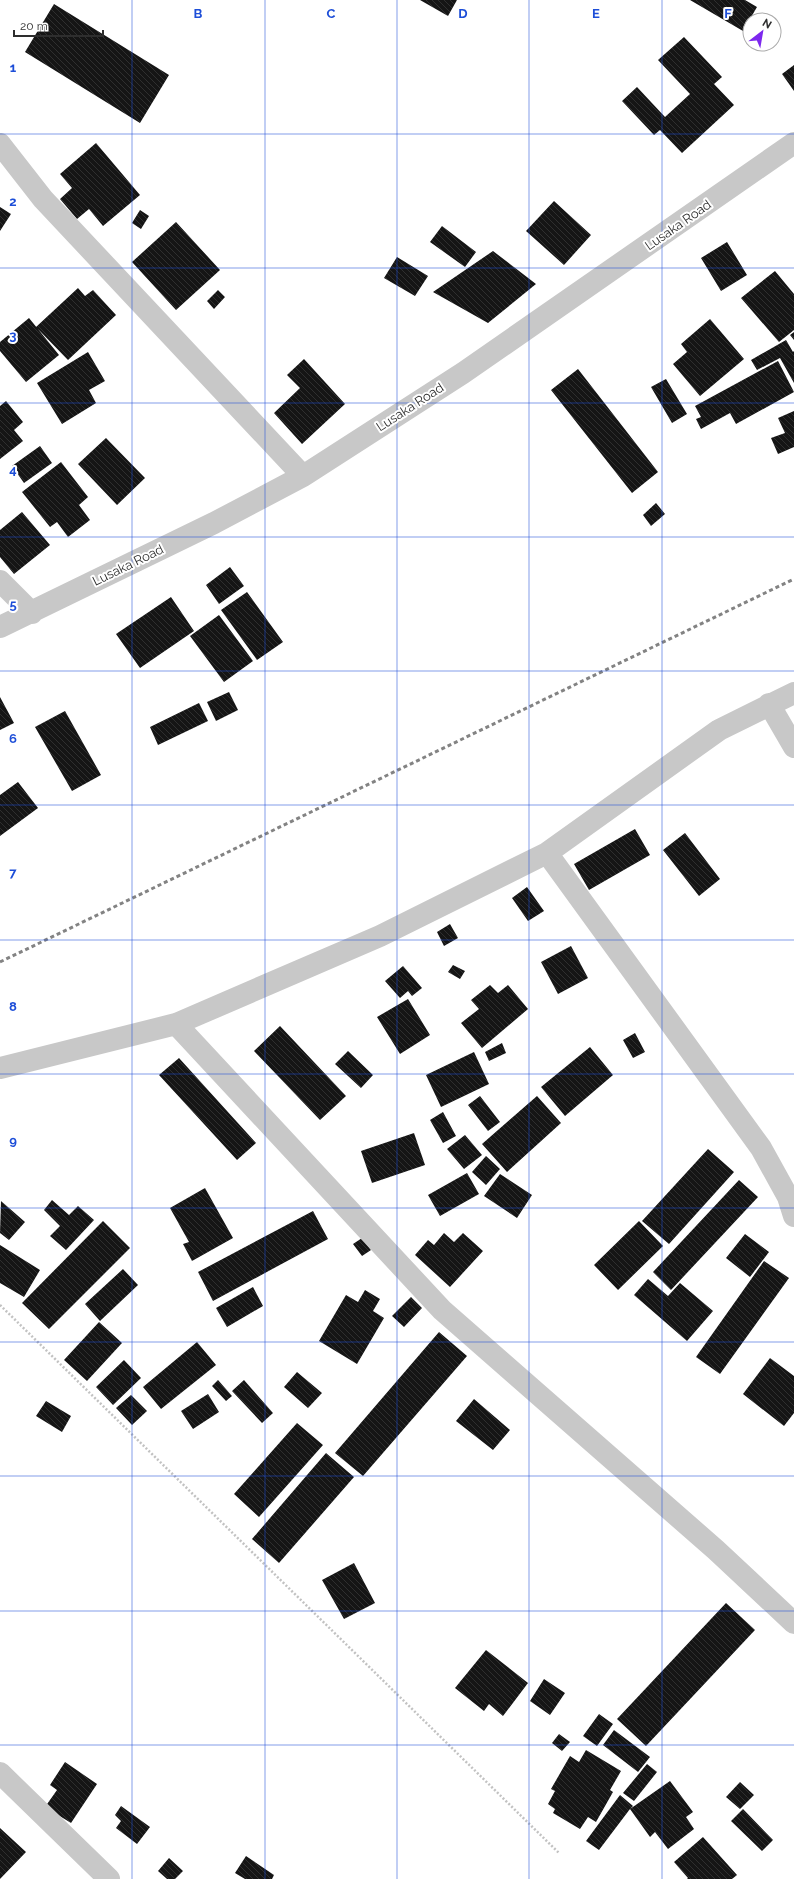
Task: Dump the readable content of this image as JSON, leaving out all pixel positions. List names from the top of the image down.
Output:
{
  "streets": {
    "street": ["Lusaka Road"]
  },
  "scale_bar": "20 m",
  "north": "top right",
  "grid": {
    "columns": [
      "B",
      "C",
      "D",
      "E",
      "F"
    ],
    "rows": [
      "1",
      "2",
      "3",
      "4",
      "5",
      "6",
      "7",
      "8",
      "9"
    ]
  }
}
